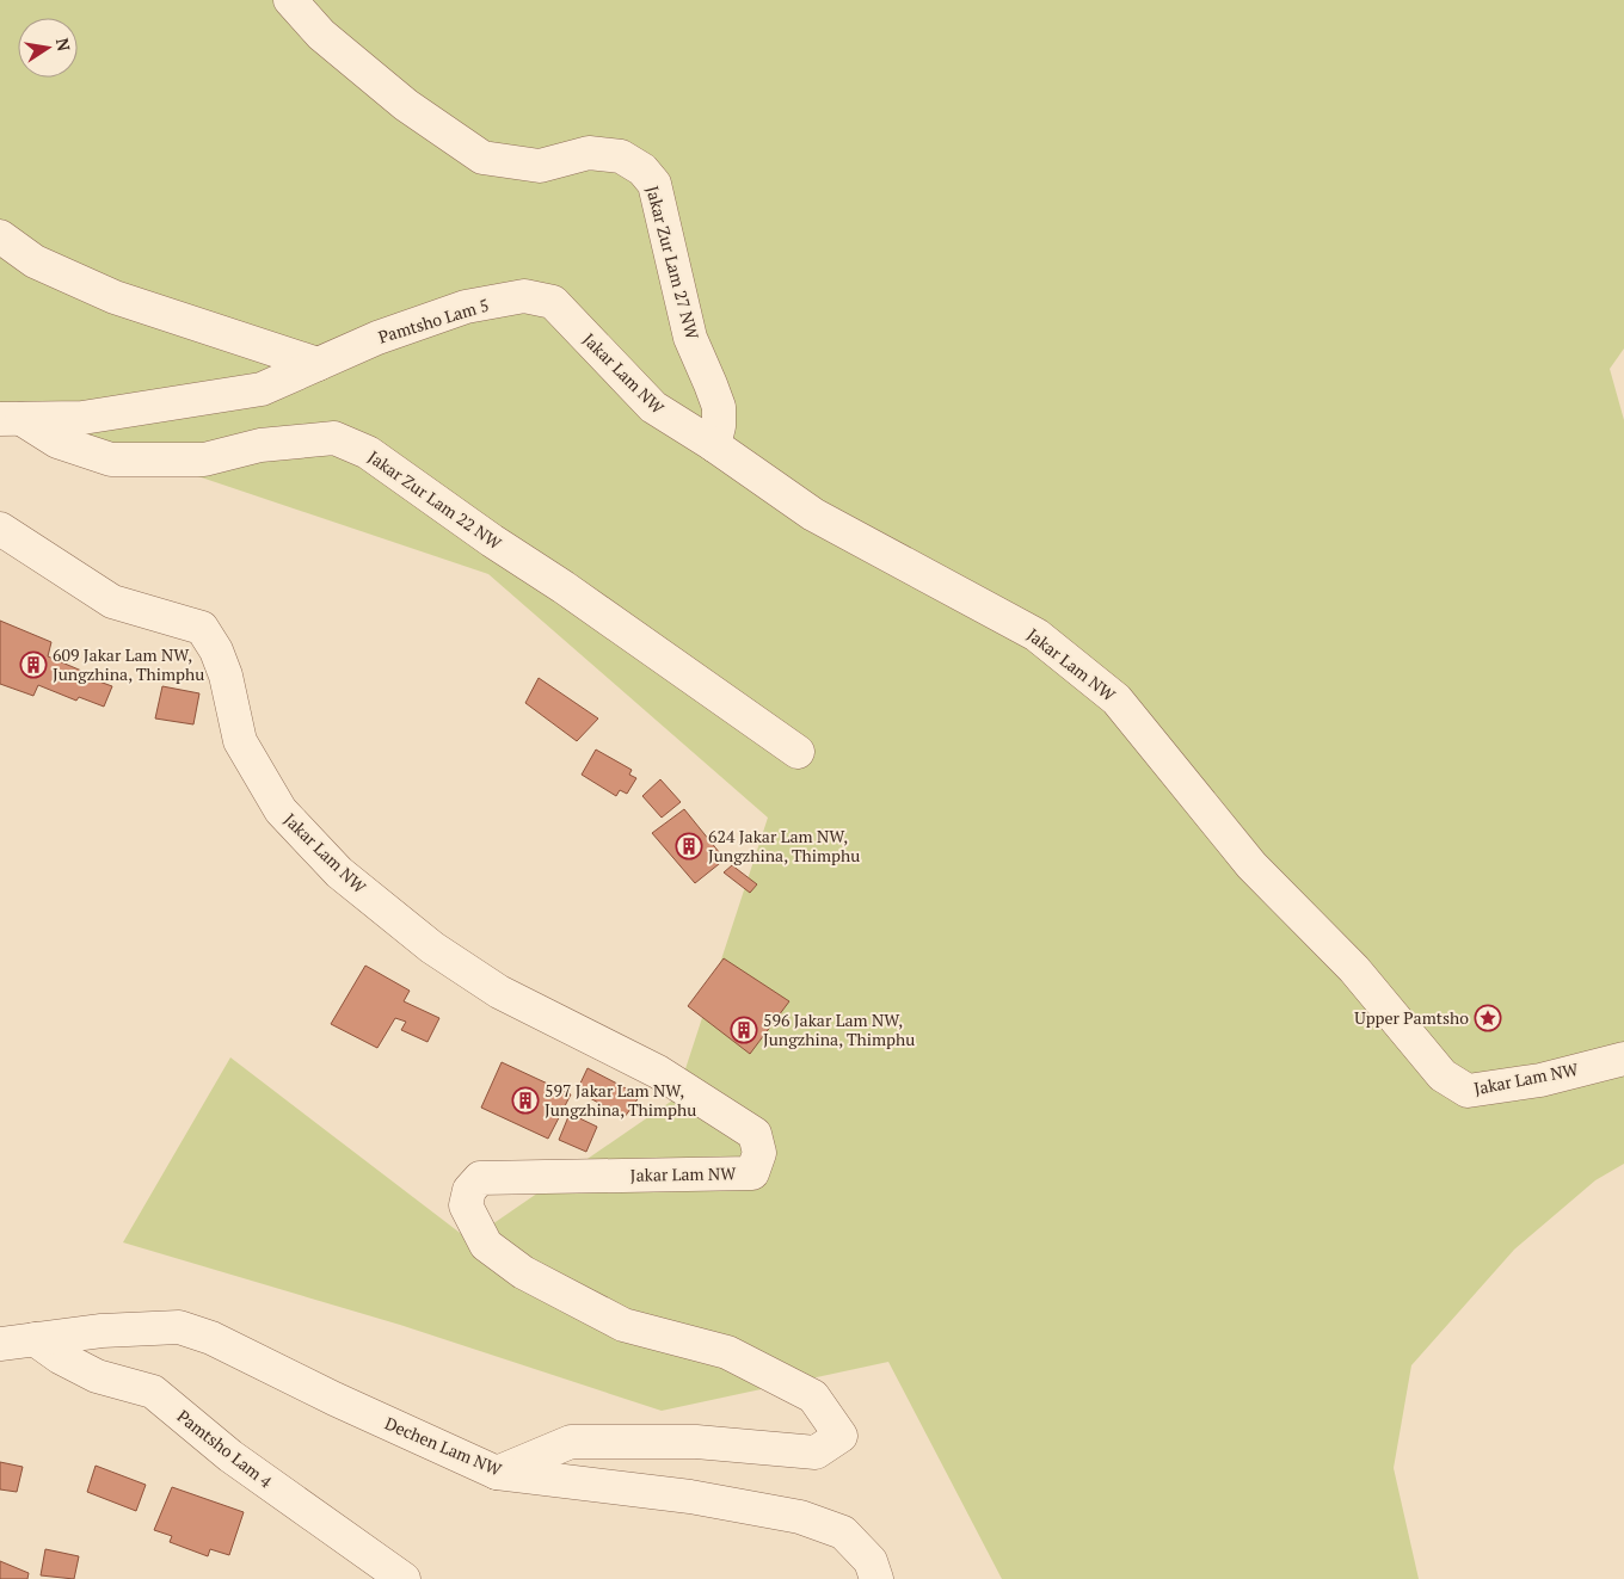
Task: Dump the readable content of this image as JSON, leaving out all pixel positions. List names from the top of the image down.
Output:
{
  "streets": {
    "street": [
      "Jakar Zur Lam 27 NW",
      "Pamtsho Lam 5",
      "Jakar Lam NW",
      "Jakar Zur Lam 22 NW",
      "Dechen Lam NW",
      "Pamtsho Lam 4"
    ]
  },
  "crossings": [
    ["Jakar Zur Lam 27 NW", "Jakar Lam NW"],
    ["Pamtsho Lam 5", "Jakar Lam NW"],
    ["Pamtsho Lam 5", "Jakar Zur Lam 22 NW"],
    ["Jakar Lam NW", "Dechen Lam NW"],
    ["Dechen Lam NW", "Pamtsho Lam 4"]
  ],
  "places": {
    "building": [
      "609 Jakar Lam NW, Jungzhina, Thimphu",
      "624 Jakar Lam NW, Jungzhina, Thimphu",
      "596 Jakar Lam NW, Jungzhina, Thimphu",
      "597 Jakar Lam NW, Jungzhina, Thimphu"
    ],
    "place": ["Upper Pamtsho"]
  },
  "north": "right"
}
